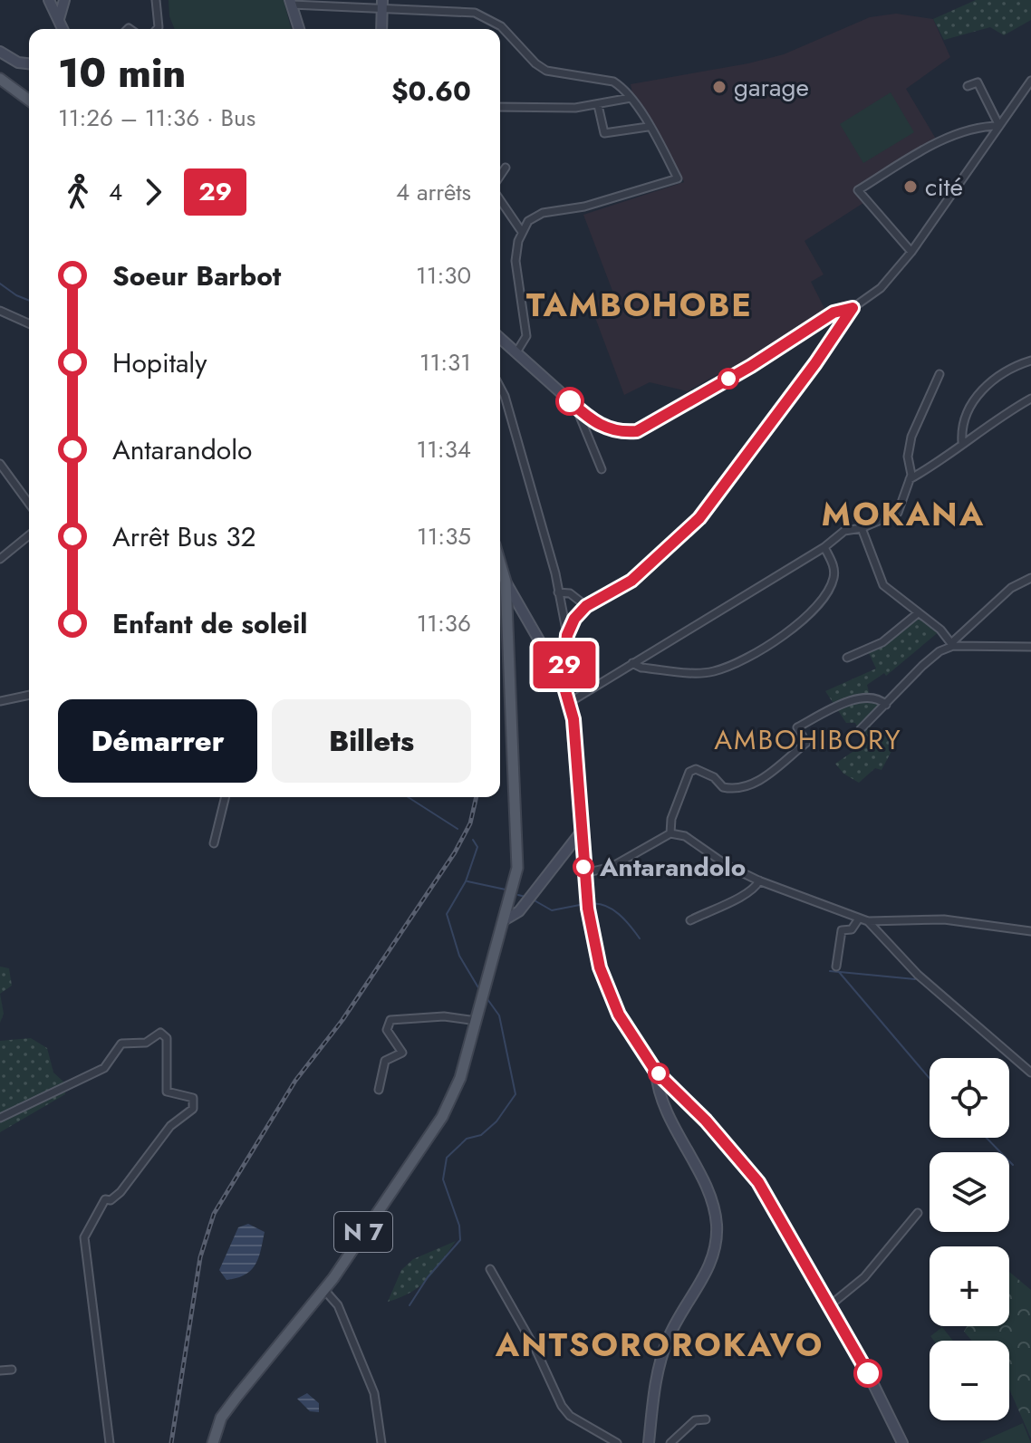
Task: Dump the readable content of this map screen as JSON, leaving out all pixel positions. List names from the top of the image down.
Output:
{
  "streets": {
    "main road": ["N 7"]
  },
  "districts": [
    "TAMBOHOBE",
    "MOKANA",
    "AMBOHIBORY",
    "ANTSOROROKAVO"
  ],
  "places": ["garage", "cité", "Antarandolo"],
  "lines": ["bus line 29"],
  "page": {
    "on_map": "29",
    "heading": ["10 min", "11:26 – 11:36 · Bus", "$0.60"],
    "legs": ["4", "29", "4 arrêts"],
    "list": [
      {
        "name": "Soeur Barbot",
        "value": "11:30"
      },
      {
        "name": "Hopitaly",
        "value": "11:31"
      },
      {
        "name": "Antarandolo",
        "value": "11:34"
      },
      {
        "name": "Arrêt Bus 32",
        "value": "11:35"
      },
      {
        "name": "Enfant de soleil",
        "value": "11:36"
      }
    ],
    "buttons": ["Démarrer", "Billets"],
    "map_buttons": ["+", "−"]
  }
}
